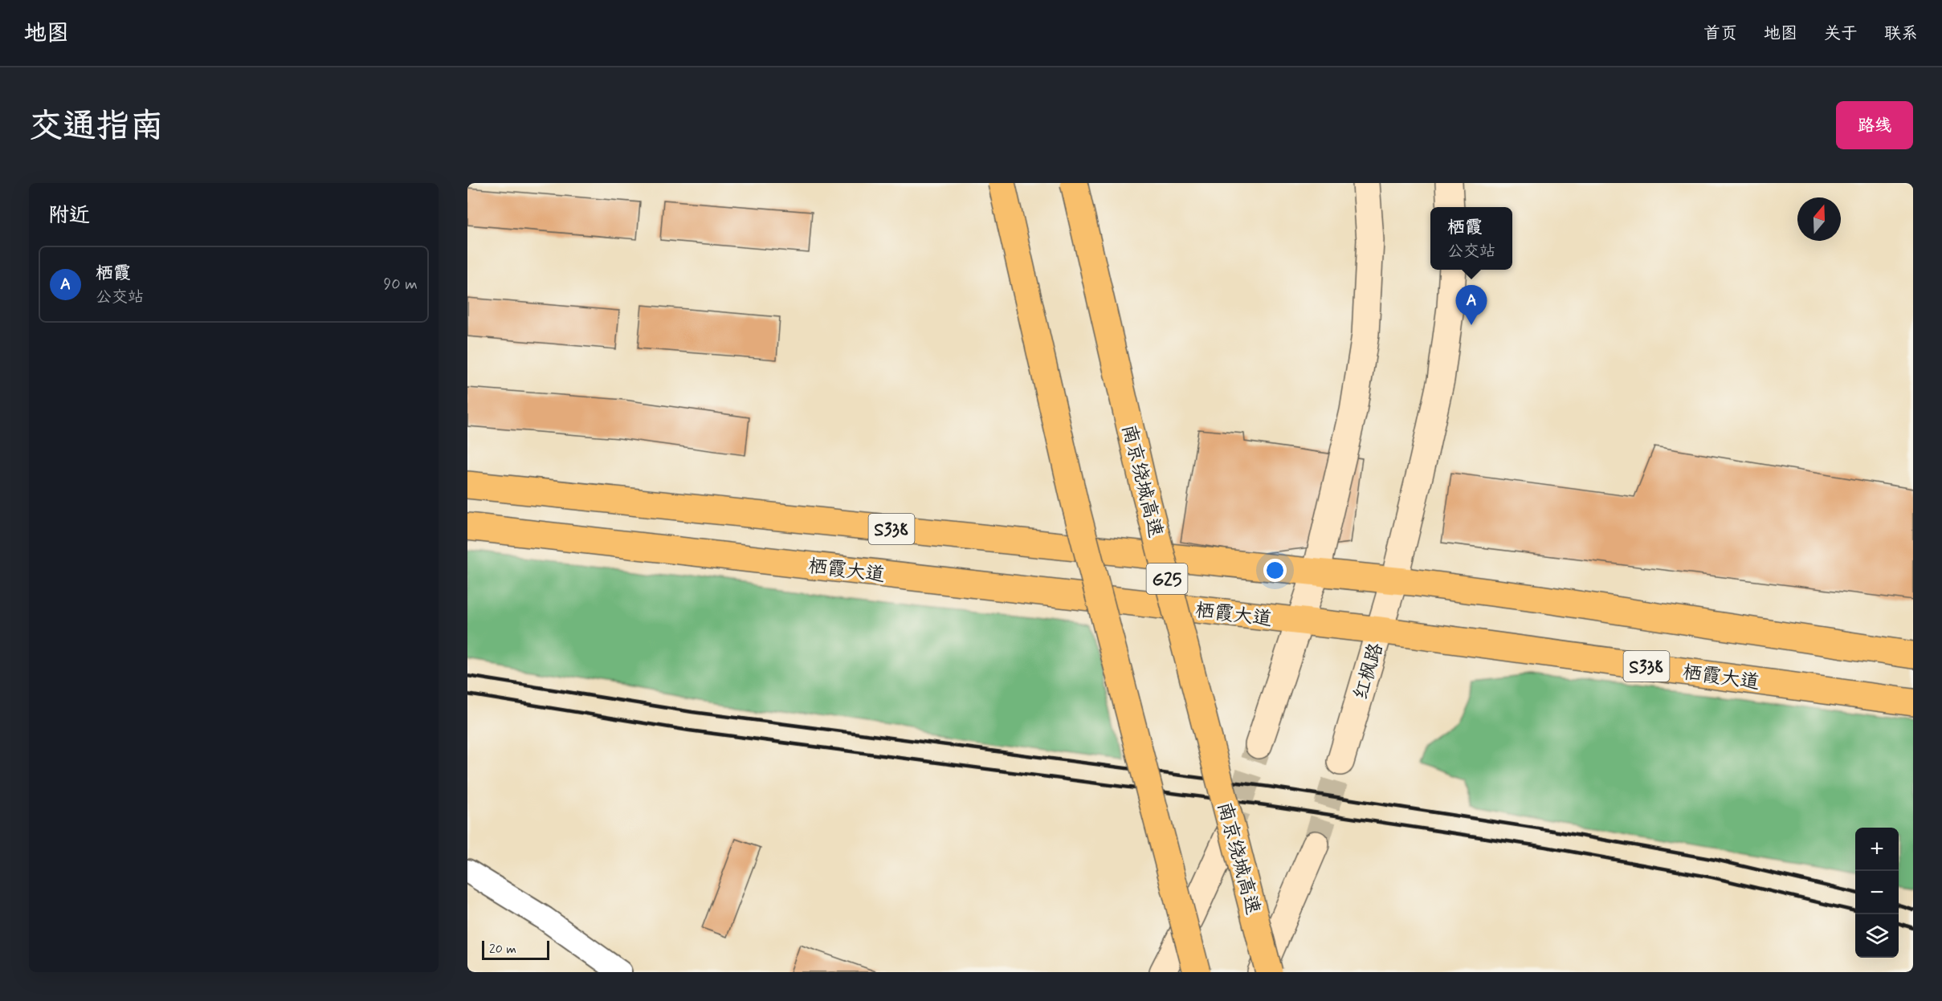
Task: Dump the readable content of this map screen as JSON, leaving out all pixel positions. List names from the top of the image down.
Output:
{
  "streets": {
    "main road": [
      "南京绕城高速",
      "S338",
      "栖霞大道",
      "G25",
      "红枫路"
    ]
  },
  "crossings": [
    ["S338", "红枫路"],
    ["栖霞大道", "红枫路"]
  ],
  "scale_bar": "20 m",
  "north": "top",
  "page": {
    "header": "地图",
    "nav": [
      "首页",
      "地图",
      "关于",
      "联系"
    ],
    "buttons": "路线",
    "title": "交通指南",
    "heading": "附近",
    "popup": ["栖霞", "公交站"],
    "list": [
      {
        "mark": "A",
        "name": "栖霞",
        "note": "公交站",
        "value": "90 m"
      }
    ],
    "pins": "A",
    "map_buttons": ["+", "−"],
    "scale": "20 m"
  }
}
